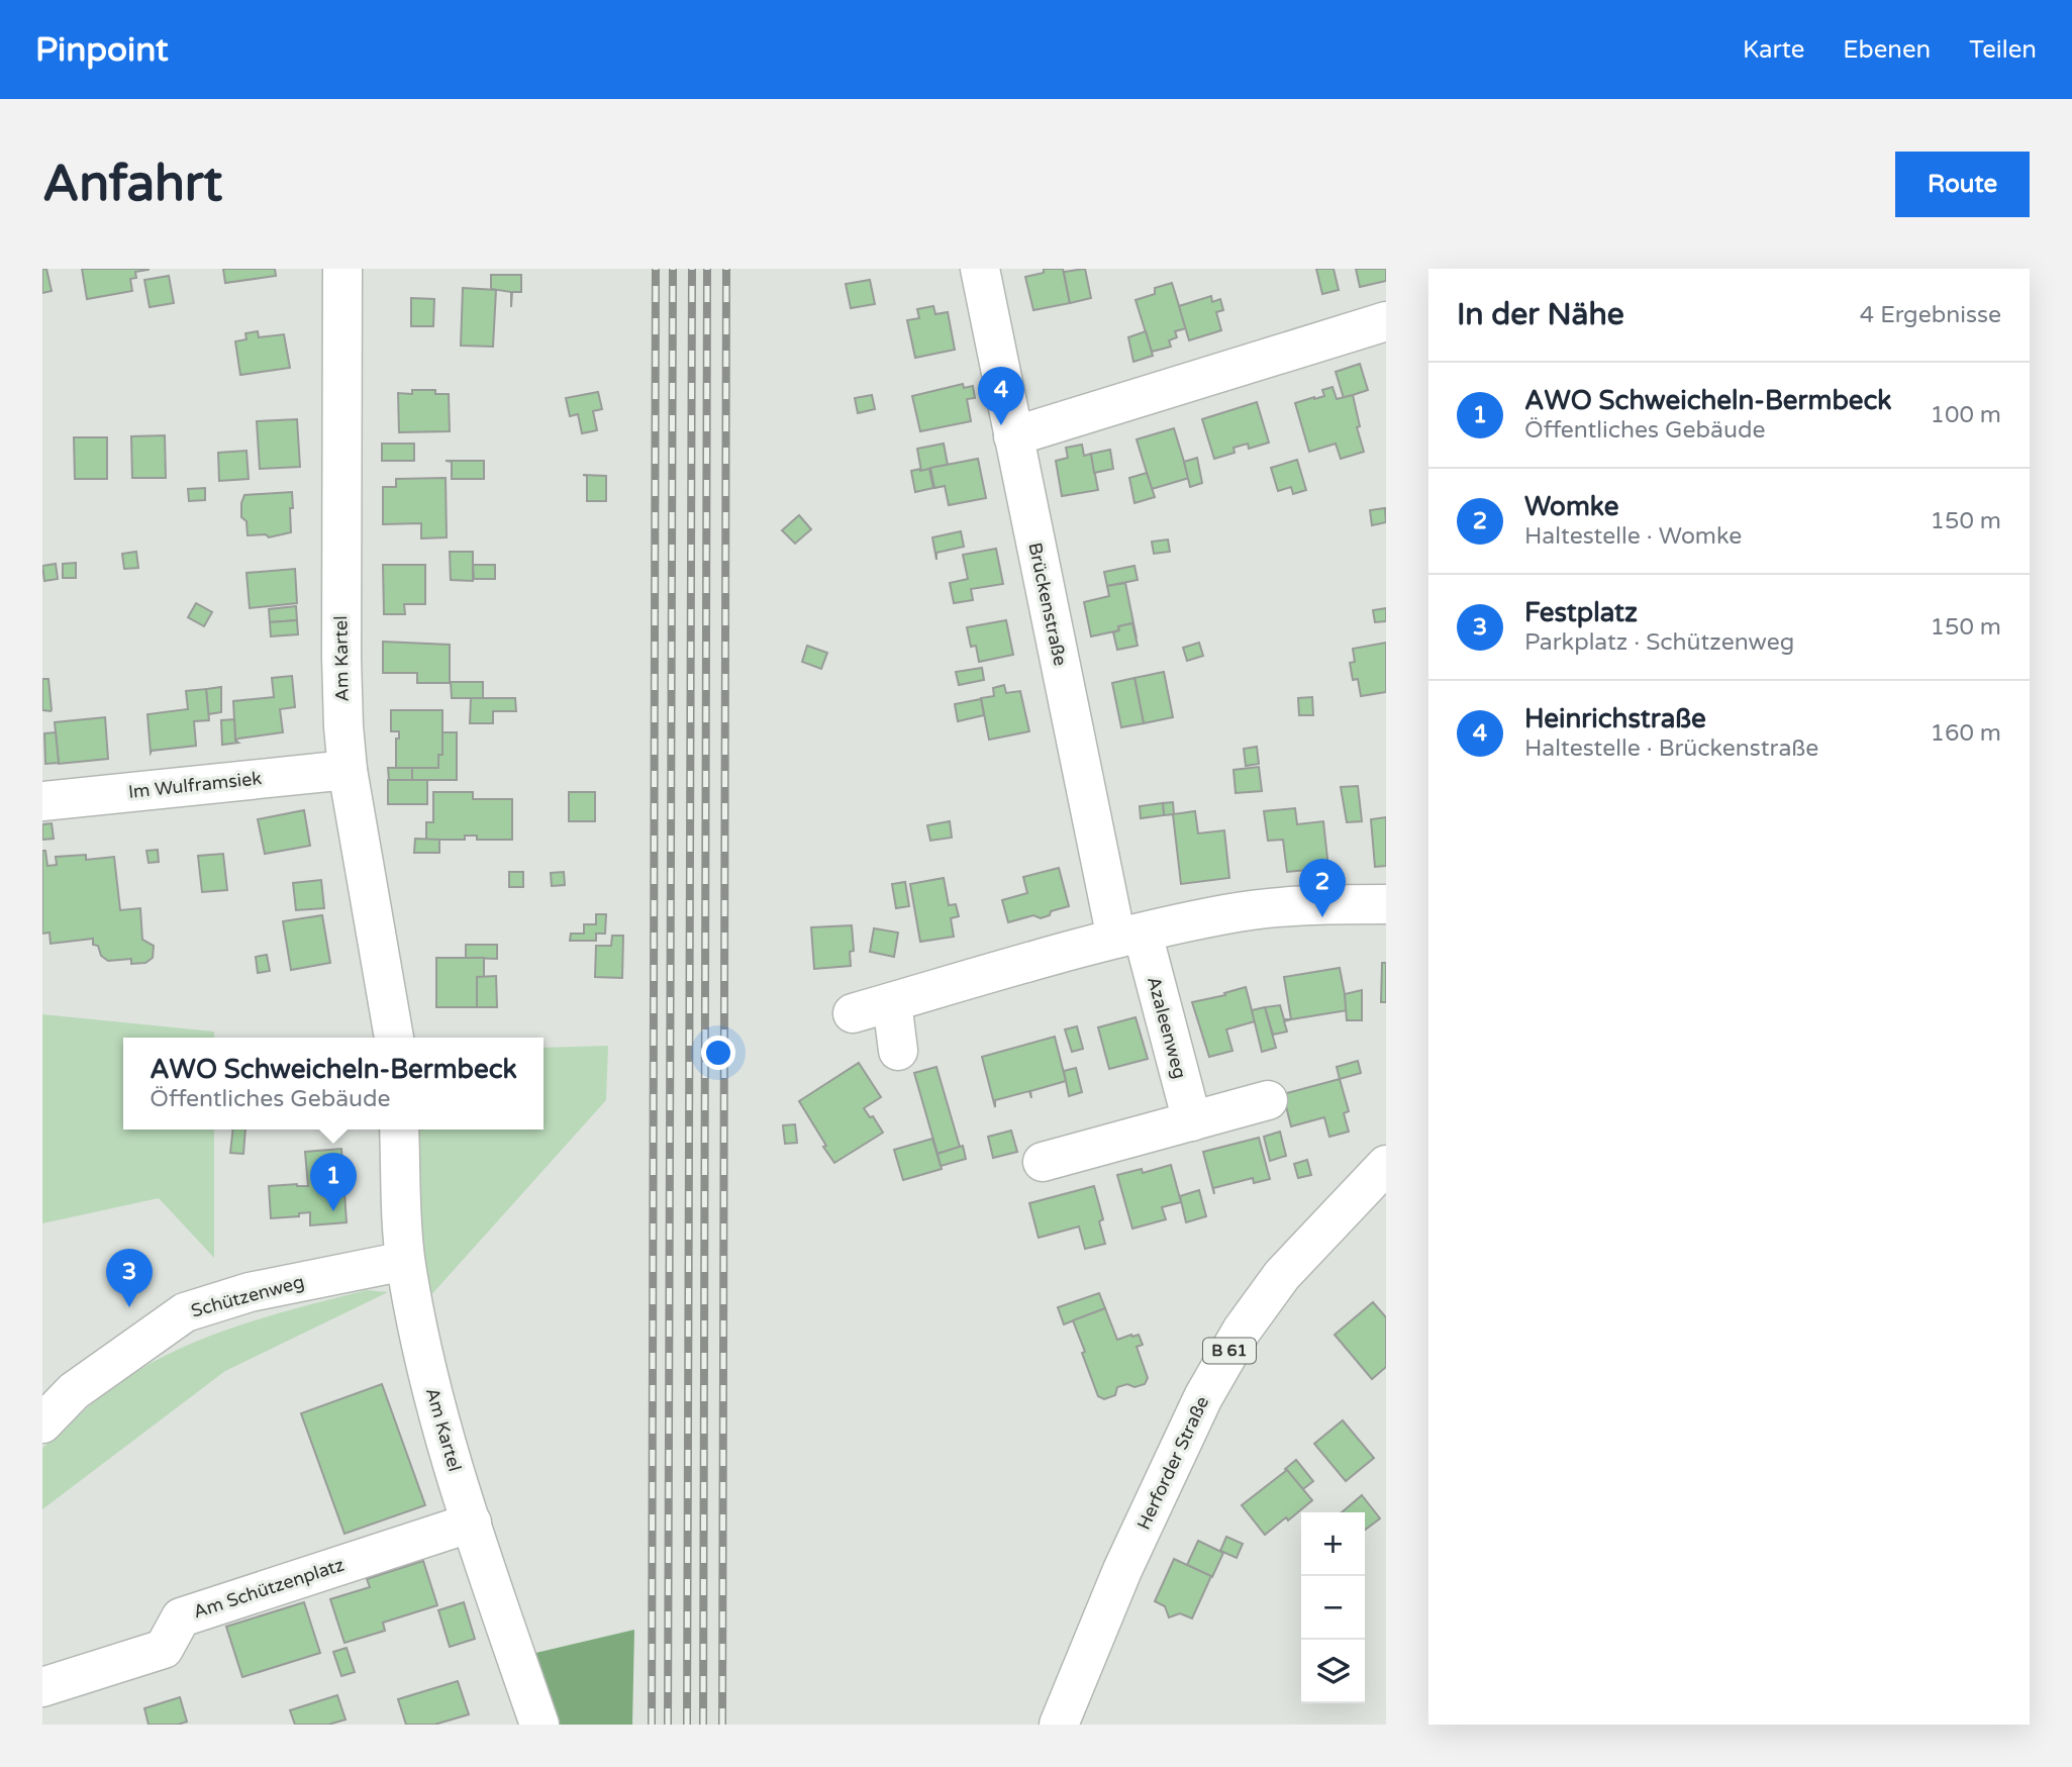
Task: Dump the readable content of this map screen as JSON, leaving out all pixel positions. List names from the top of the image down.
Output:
{
  "streets": {
    "street": [
      "Brückenstraße",
      "Am Kartel",
      "Im Wulframsiek",
      "Azaleenweg",
      "Schützenweg",
      "B 61",
      "Herforder Straße",
      "Am Schützenplatz"
    ]
  },
  "crossings": [
    ["Brückenstraße", "Azaleenweg"],
    ["Am Kartel", "Im Wulframsiek"],
    ["Am Kartel", "Schützenweg"],
    ["Am Kartel", "Am Schützenplatz"]
  ],
  "page": {
    "header": "Pinpoint",
    "nav": ["Karte", "Ebenen", "Teilen"],
    "buttons": "Route",
    "title": "Anfahrt",
    "heading": ["In der Nähe", "4 Ergebnisse"],
    "list": [
      {
        "mark": "1",
        "name": "AWO Schweicheln-Bermbeck",
        "note": "Öffentliches Gebäude",
        "value": "100 m"
      },
      {
        "mark": "2",
        "name": "Womke",
        "note": "Haltestelle · Womke",
        "value": "150 m"
      },
      {
        "mark": "3",
        "name": "Festplatz",
        "note": "Parkplatz · Schützenweg",
        "value": "150 m"
      },
      {
        "mark": "4",
        "name": "Heinrichstraße",
        "note": "Haltestelle · Brückenstraße",
        "value": "160 m"
      }
    ],
    "pins": [
      "4",
      "2",
      "1",
      "3"
    ],
    "popup": ["AWO Schweicheln-Bermbeck", "Öffentliches Gebäude"],
    "map_buttons": ["+", "−"]
  }
}
